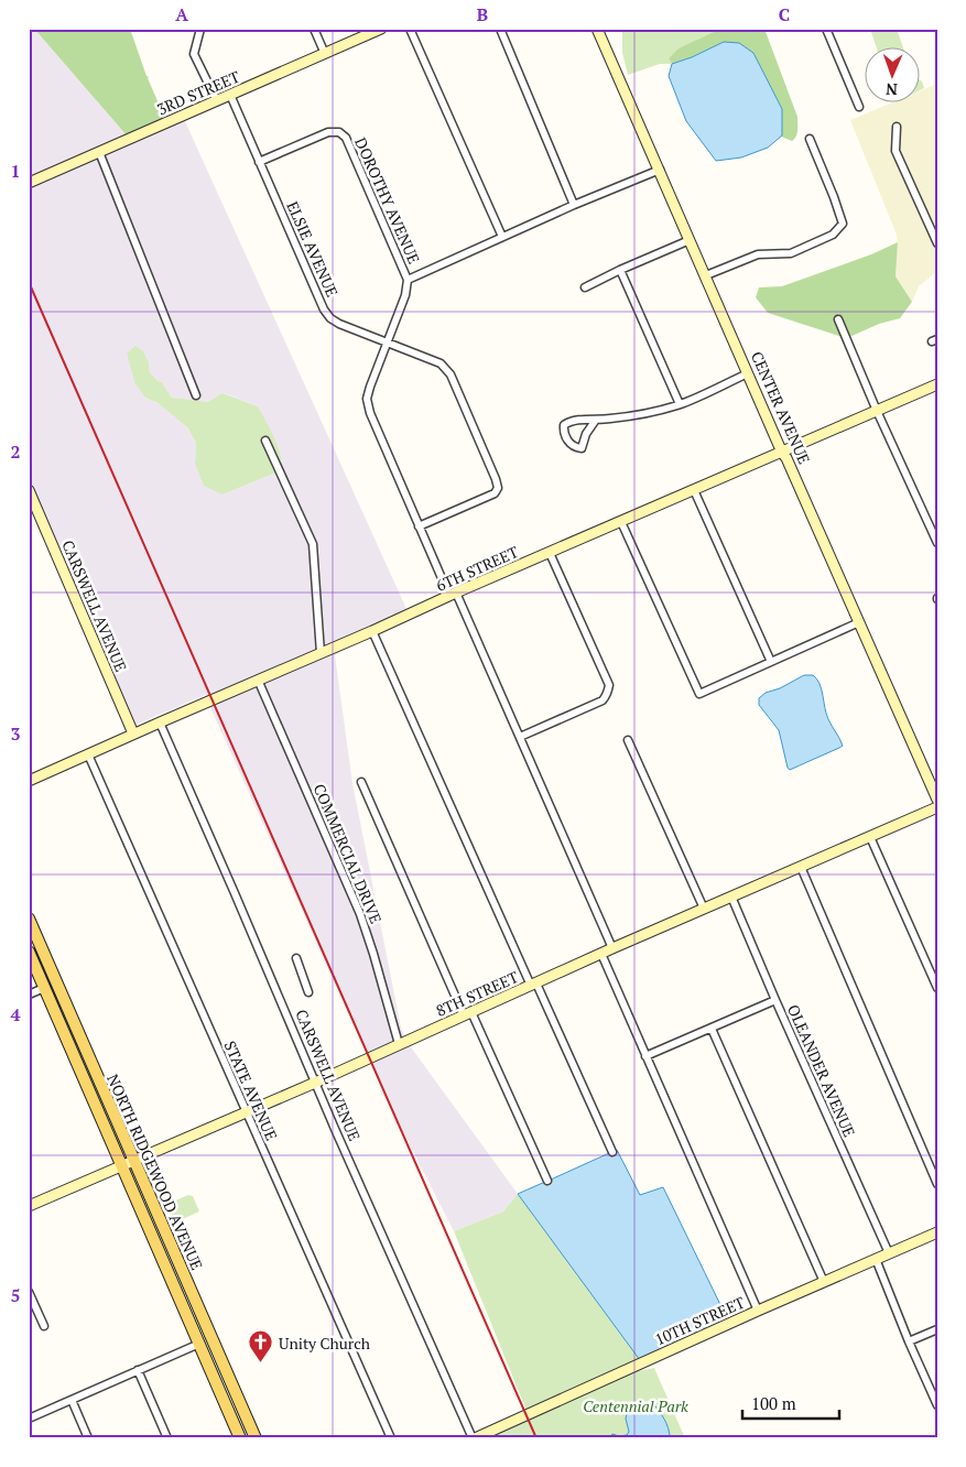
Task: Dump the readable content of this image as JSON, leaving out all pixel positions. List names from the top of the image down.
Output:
{
  "streets": {
    "main road": ["NORTH RIDGEWOOD AVENUE"],
    "street": [
      "3RD STREET",
      "DOROTHY AVENUE",
      "ELSIE AVENUE",
      "CENTER AVENUE",
      "6TH STREET",
      "CARSWELL AVENUE",
      "COMMERCIAL DRIVE",
      "8TH STREET",
      "OLEANDER AVENUE",
      "STATE AVENUE",
      "10TH STREET"
    ]
  },
  "crossings": [
    ["3RD STREET", "ELSIE AVENUE"],
    ["DOROTHY AVENUE", "ELSIE AVENUE"],
    ["CENTER AVENUE", "6TH STREET"],
    ["6TH STREET", "CARSWELL AVENUE"],
    ["6TH STREET", "COMMERCIAL DRIVE"],
    ["6TH STREET", "STATE AVENUE"],
    ["CARSWELL AVENUE", "8TH STREET"],
    ["CARSWELL AVENUE", "10TH STREET"],
    ["COMMERCIAL DRIVE", "8TH STREET"],
    ["8TH STREET", "OLEANDER AVENUE"],
    ["8TH STREET", "STATE AVENUE"],
    ["8TH STREET", "NORTH RIDGEWOOD AVENUE"],
    ["OLEANDER AVENUE", "10TH STREET"]
  ],
  "parks": ["Centennial Park"],
  "places": {
    "church": ["Unity Church"]
  },
  "scale_bar": "100 m",
  "north": "bottom",
  "grid": {
    "columns": ["A", "B", "C"],
    "rows": [
      "1",
      "2",
      "3",
      "4",
      "5"
    ]
  }
}
